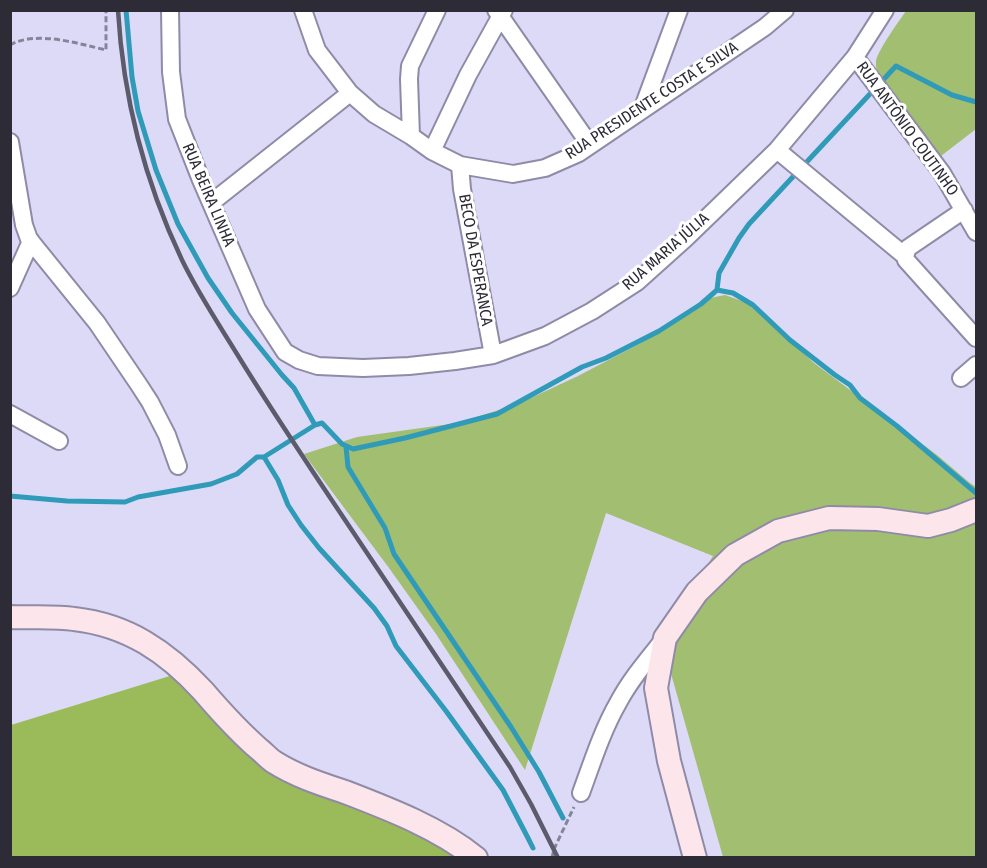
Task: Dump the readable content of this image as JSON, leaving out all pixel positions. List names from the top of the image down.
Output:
{
  "streets": {
    "street": [
      "RUA PRESIDENTE COSTA E SILVA",
      "RUA ANTÔNIO COUTINHO",
      "RUA BEIRA LINHA",
      "RUA MARIA JÚLIA",
      "BECO DA ESPERANCA"
    ]
  },
  "crossings": [
    ["RUA PRESIDENTE COSTA E SILVA", "BECO DA ESPERANCA"],
    ["RUA ANTÔNIO COUTINHO", "RUA MARIA JÚLIA"],
    ["RUA BEIRA LINHA", "RUA MARIA JÚLIA"],
    ["RUA MARIA JÚLIA", "BECO DA ESPERANCA"]
  ]
}
